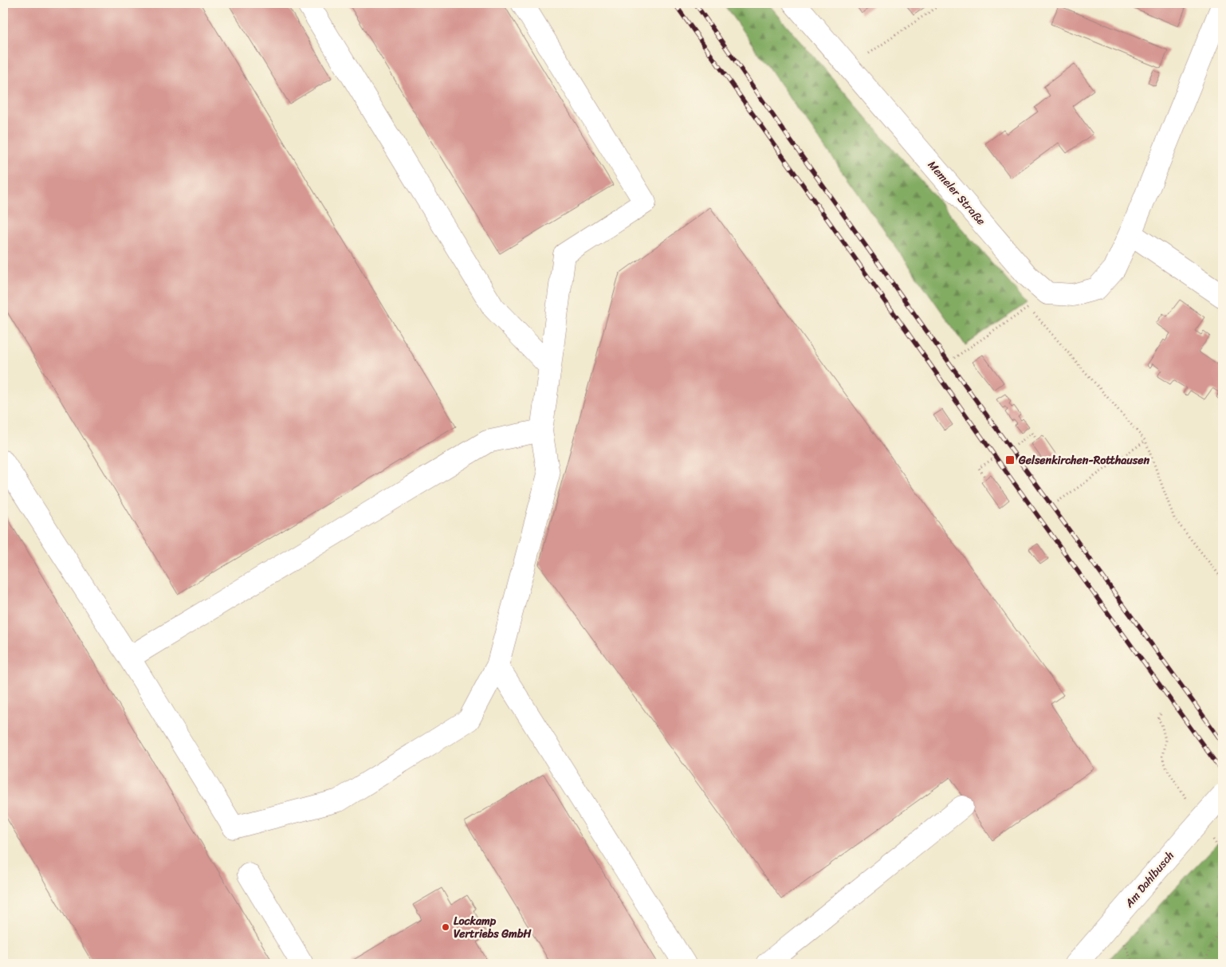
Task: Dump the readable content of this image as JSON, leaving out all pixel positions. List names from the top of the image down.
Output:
{
  "streets": {
    "street": ["Memeler Straße", "Am Dahlbusch"]
  },
  "places": {
    "transit": ["Gelsenkirchen-Rotthausen"],
    "other": ["Lockamp Vertriebs GmbH"]
  }
}
